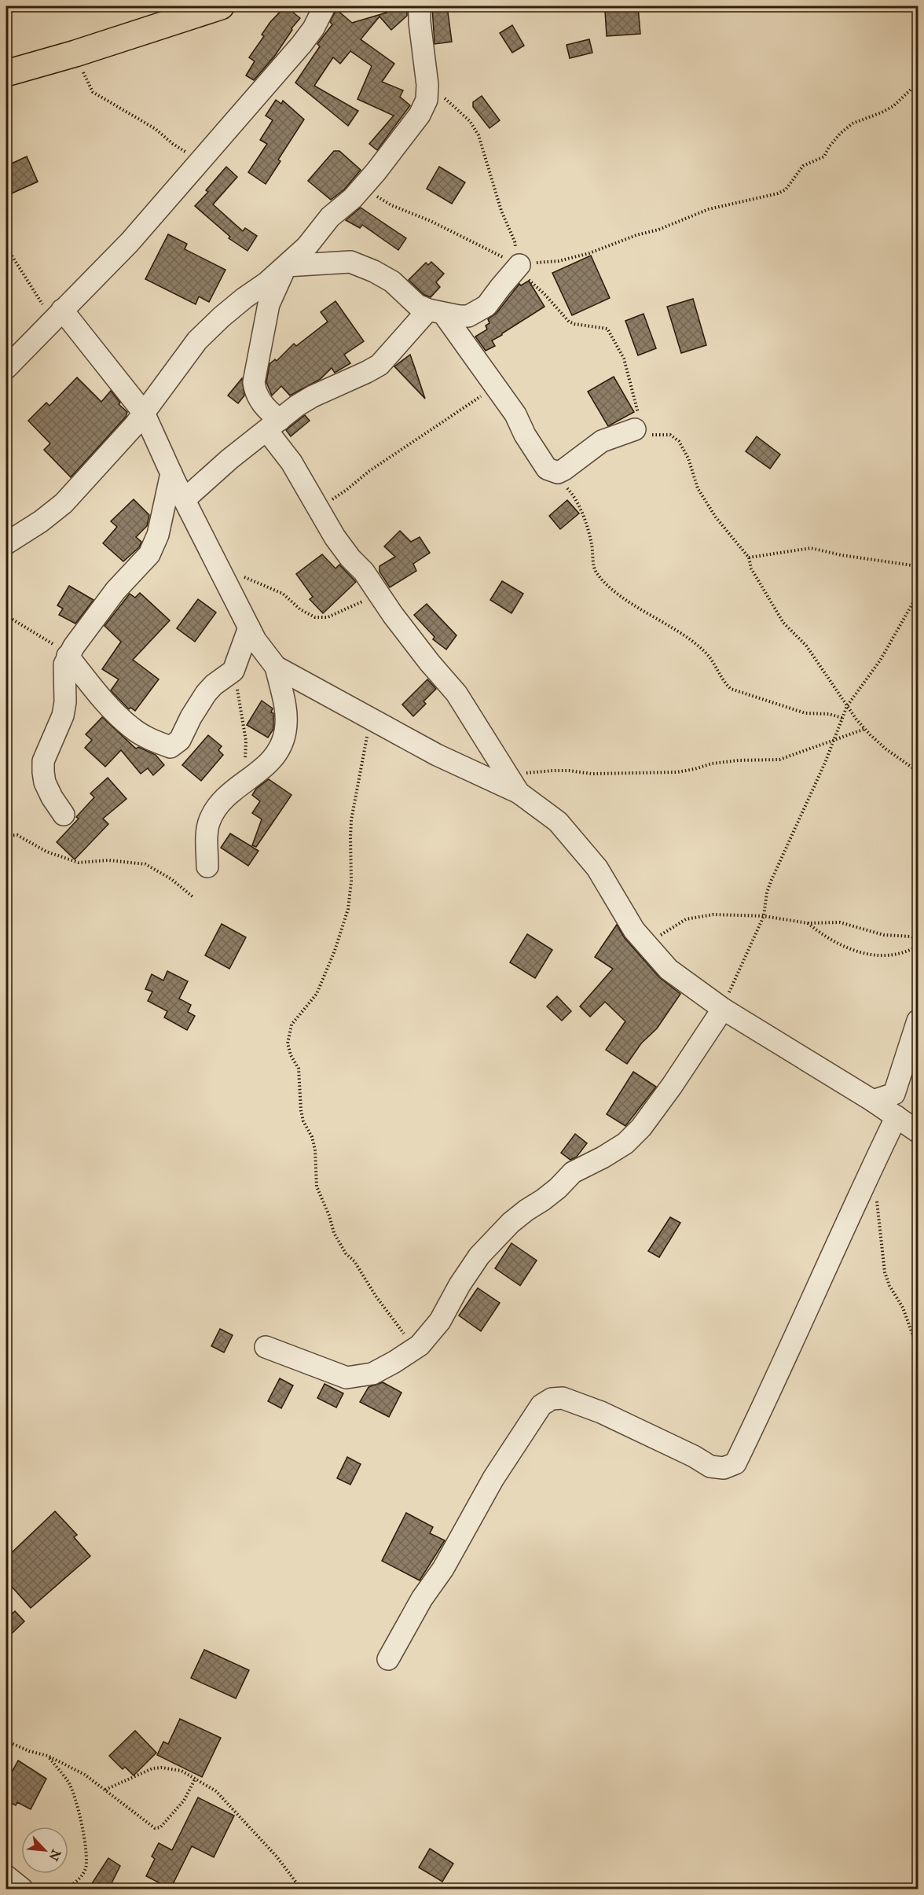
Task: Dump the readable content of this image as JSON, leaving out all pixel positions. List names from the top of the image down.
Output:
{
  "north": "bottom right"
}
